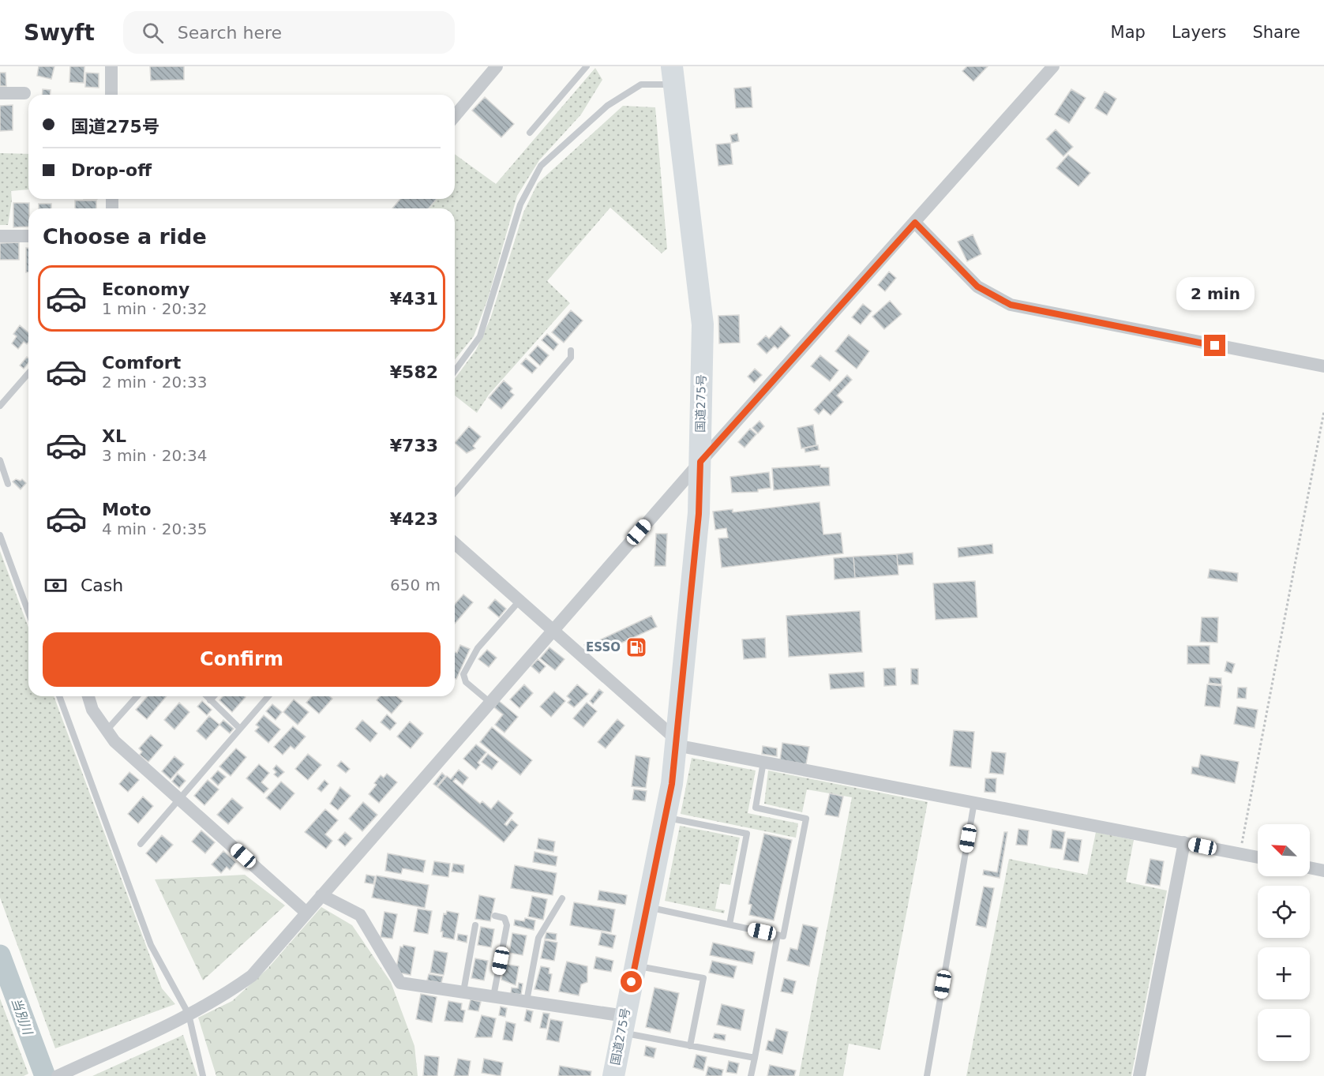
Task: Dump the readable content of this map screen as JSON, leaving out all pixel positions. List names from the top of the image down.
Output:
{
  "streets": {
    "highway": ["国道275号"]
  },
  "water": ["当別川"],
  "places": {
    "fuel station": ["ESSO"]
  },
  "north": "top left",
  "page": {
    "header": "Swyft",
    "search": "Search here",
    "nav": ["Map", "Layers", "Share"],
    "banner": ["国道275号", "Drop-off"],
    "heading": "Choose a ride",
    "list": [
      {
        "name": "Economy",
        "note": "1 min · 20:32",
        "value": "¥431"
      },
      {
        "name": "Comfort",
        "note": "2 min · 20:33",
        "value": "¥582"
      },
      {
        "name": "XL",
        "note": "3 min · 20:34",
        "value": "¥733"
      },
      {
        "name": "Moto",
        "note": "4 min · 20:35",
        "value": "¥423"
      }
    ],
    "bubble": "2 min",
    "pay": ["Cash", "650 m"],
    "buttons": "Confirm",
    "map_buttons": ["+", "−"]
  }
}
